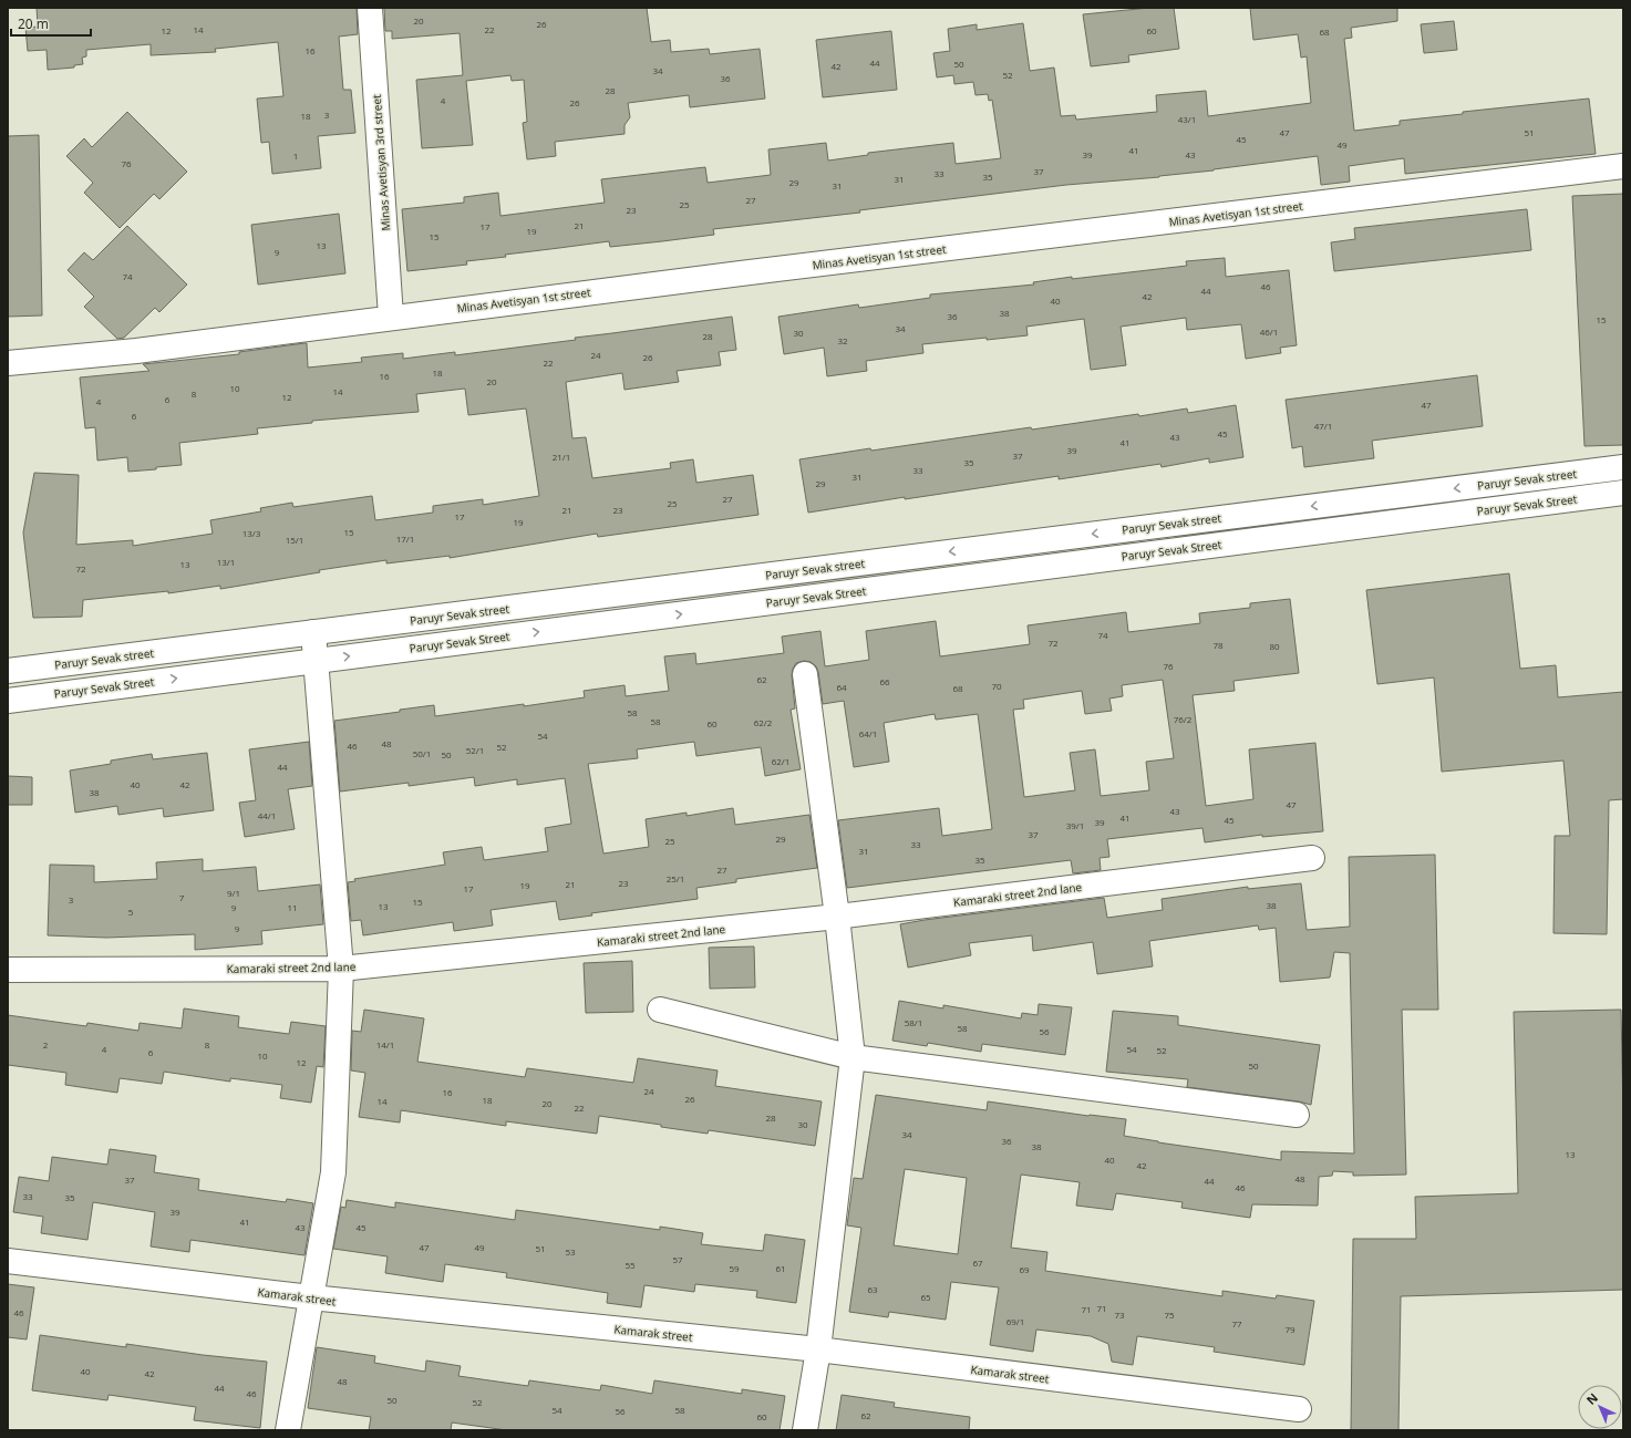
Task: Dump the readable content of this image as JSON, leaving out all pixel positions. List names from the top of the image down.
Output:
{
  "streets": {
    "street": [
      "Minas Avetisyan 3rd street",
      "Minas Avetisyan 1st street",
      "Paruyr Sevak street",
      "Paruyr Sevak Street",
      "Kamaraki street 2nd lane",
      "Kamarak street"
    ]
  },
  "crossings": [
    ["Minas Avetisyan 3rd street", "Minas Avetisyan 1st street"]
  ],
  "one_way": ["Paruyr Sevak street", "Paruyr Sevak Street"],
  "house_numbers": [
    "20",
    "26",
    "14",
    "22",
    "12",
    "60",
    "68",
    "16",
    "44",
    "50",
    "42",
    "34",
    "52",
    "36",
    "28",
    "4",
    "26",
    "3",
    "18",
    "43/1",
    "47",
    "51",
    "45",
    "49",
    "41",
    "39",
    "43",
    "1",
    "76",
    "37",
    "33",
    "35",
    "31",
    "29",
    "31",
    "27",
    "25",
    "23",
    "21",
    "17",
    "19",
    "15",
    "13",
    "9",
    "74",
    "46",
    "44",
    "42",
    "40",
    "38",
    "36",
    "15",
    "34",
    "46/1",
    "30",
    "28",
    "32",
    "24",
    "26",
    "22",
    "18",
    "16",
    "20",
    "10",
    "14",
    "8",
    "12",
    "6",
    "4",
    "47",
    "6",
    "47/1",
    "45",
    "43",
    "41",
    "39",
    "37",
    "21/1",
    "35",
    "33",
    "31",
    "29",
    "27",
    "25",
    "21",
    "23",
    "17",
    "19",
    "15",
    "13/3",
    "17/1",
    "15/1",
    "13/1",
    "13",
    "72",
    "74",
    "72",
    "78",
    "80",
    "76",
    "62",
    "66",
    "70",
    "64",
    "68",
    "58",
    "76/2",
    "58",
    "62/2",
    "60",
    "64/1",
    "54",
    "48",
    "46",
    "52",
    "52/1",
    "50/1",
    "50",
    "62/1",
    "44",
    "40",
    "42",
    "38",
    "47",
    "43",
    "44/1",
    "41",
    "45",
    "39",
    "39/1",
    "37",
    "29",
    "25",
    "33",
    "31",
    "35",
    "27",
    "25/1",
    "23",
    "21",
    "19",
    "17",
    "9/1",
    "7",
    "3",
    "15",
    "38",
    "13",
    "9",
    "11",
    "5",
    "9",
    "58/1",
    "58",
    "56",
    "2",
    "8",
    "14/1",
    "4",
    "54",
    "52",
    "6",
    "10",
    "12",
    "50",
    "24",
    "16",
    "26",
    "18",
    "14",
    "20",
    "22",
    "28",
    "30",
    "34",
    "36",
    "38",
    "13",
    "40",
    "42",
    "48",
    "37",
    "44",
    "46",
    "33",
    "35",
    "39",
    "41",
    "43",
    "45",
    "47",
    "49",
    "51",
    "53",
    "57",
    "67",
    "55",
    "59",
    "61",
    "69",
    "63",
    "65",
    "71",
    "71",
    "46",
    "73",
    "75",
    "69/1",
    "77",
    "79",
    "40",
    "42",
    "48",
    "44",
    "46",
    "50",
    "52",
    "54",
    "58",
    "56",
    "62",
    "60"
  ],
  "scale_bar": "20 m",
  "north": "top left"
}
